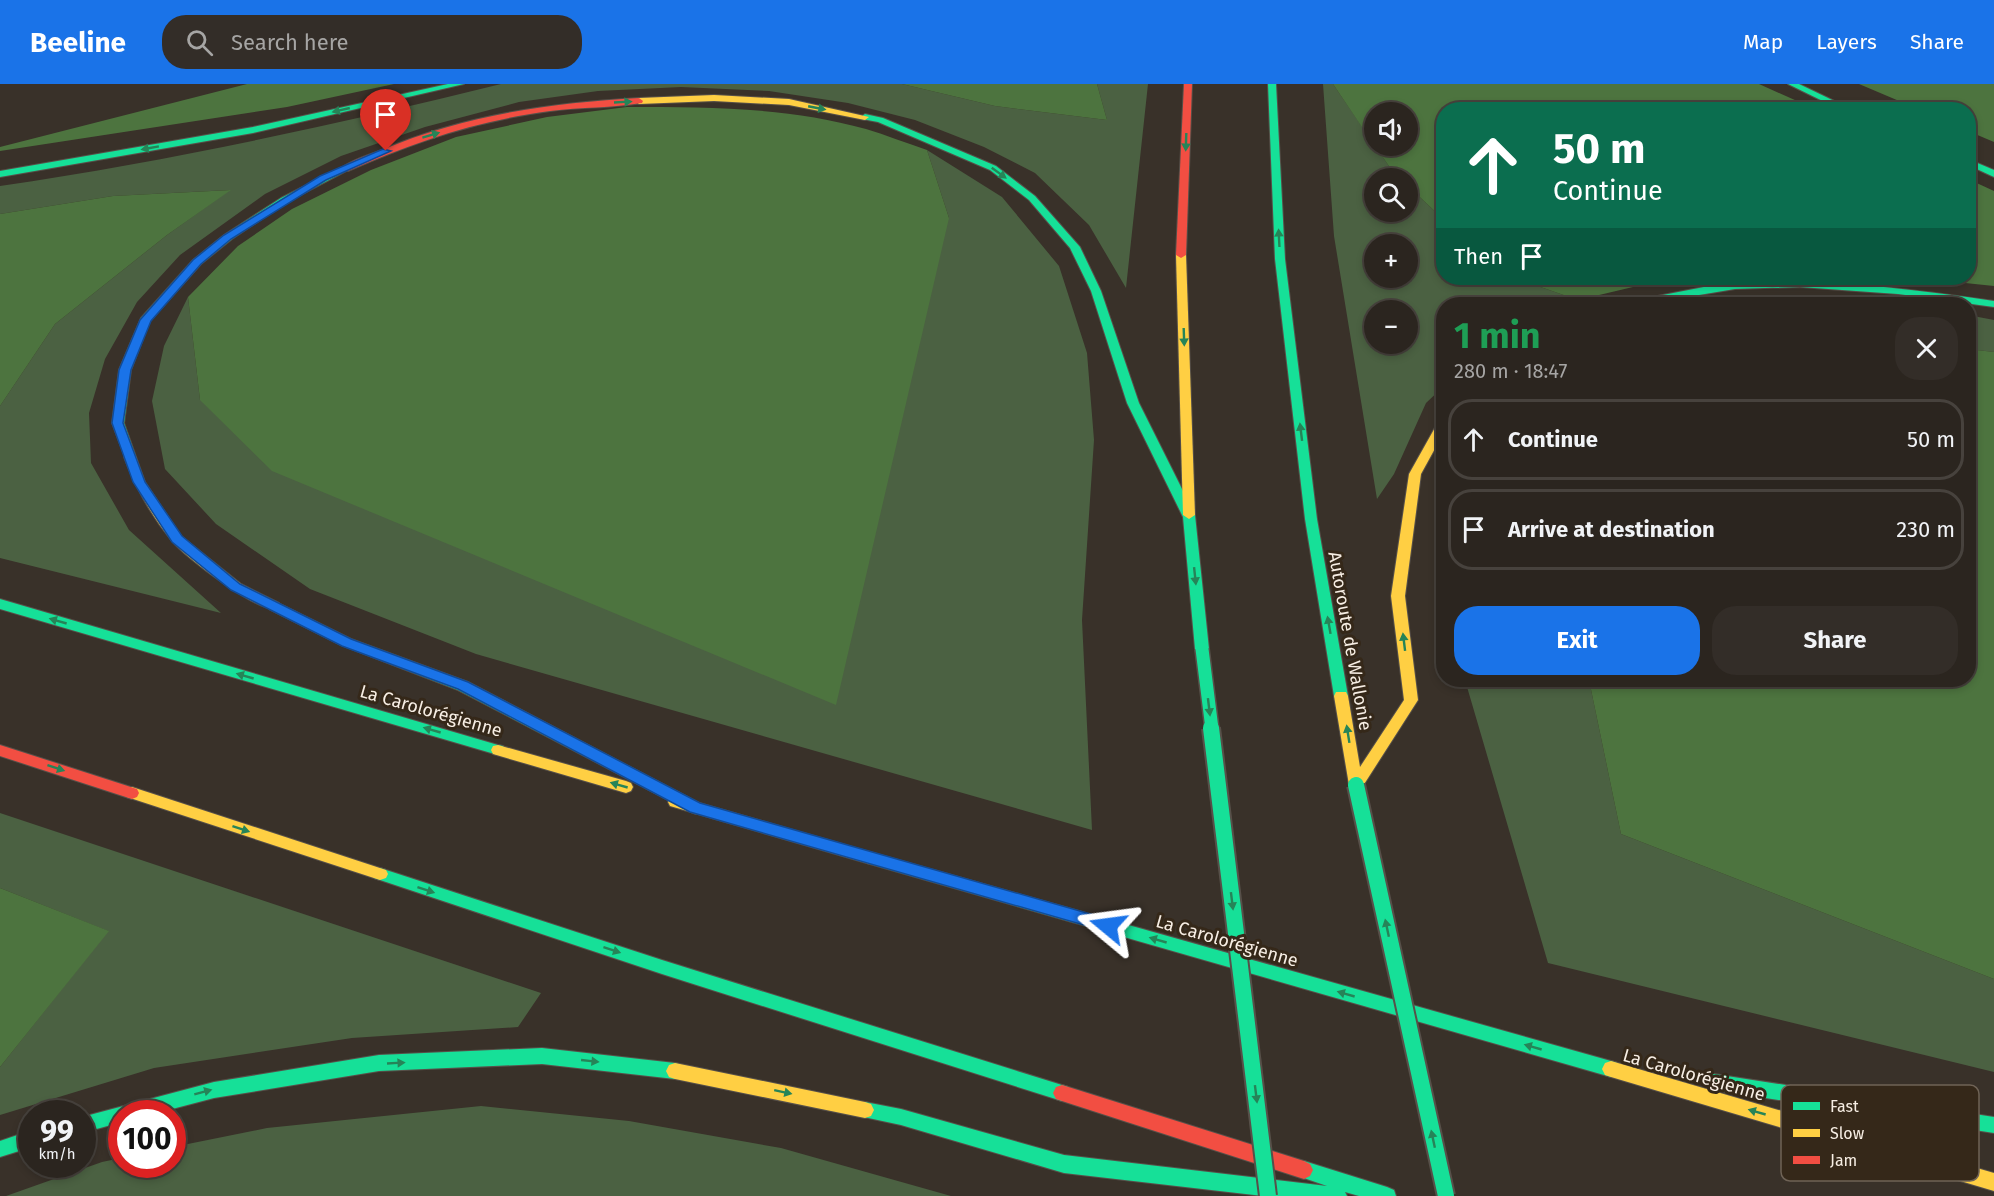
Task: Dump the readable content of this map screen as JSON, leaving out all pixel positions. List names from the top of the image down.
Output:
{
  "streets": {
    "highway": ["Autoroute de Wallonie", "La Carolorégienne"]
  },
  "one_way": ["La Carolorégienne"],
  "legend": ["Fast", "Slow", "Jam"],
  "page": {
    "header": "Beeline",
    "search": "Search here",
    "nav": ["Map", "Layers", "Share"],
    "map_buttons": ["+", "−"],
    "turn": ["50 m", "Continue"],
    "then": "Then",
    "heading": ["1 min", "280 m · 18:47"],
    "list": [
      {
        "name": "Continue",
        "value": "50 m"
      },
      {
        "name": "Arrive at destination",
        "value": "230 m"
      }
    ],
    "buttons": ["Exit", "Share"],
    "speed": "99 km/h",
    "limit": "100"
  }
}
